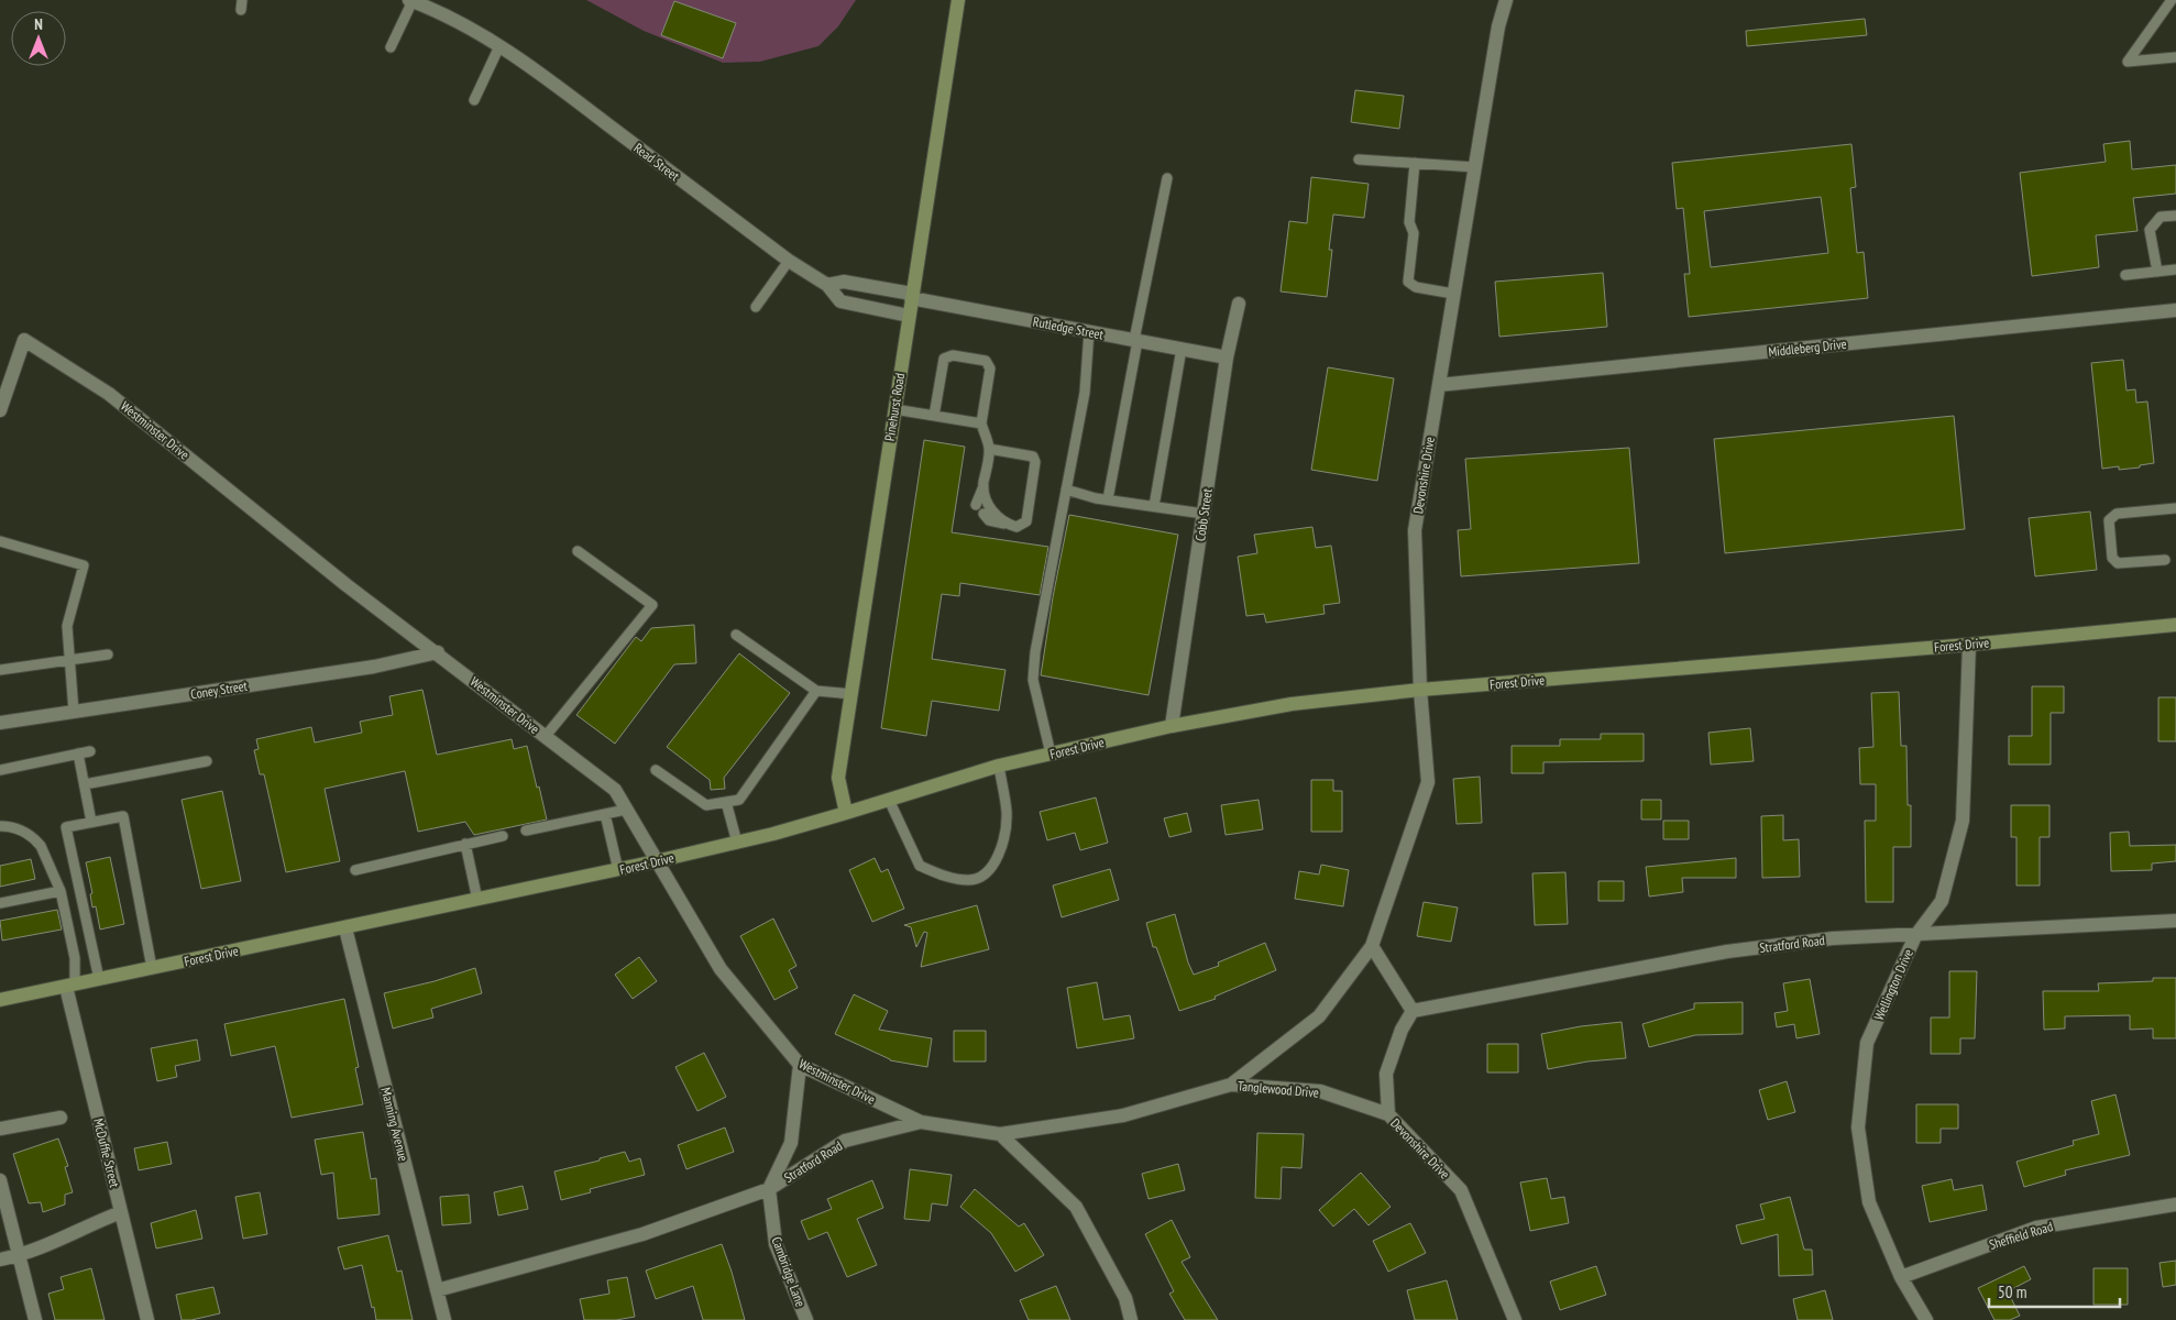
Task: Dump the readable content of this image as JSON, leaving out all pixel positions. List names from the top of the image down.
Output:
{
  "streets": {
    "main road": ["Pinehurst Road", "Forest Drive"],
    "street": [
      "Read Street",
      "Rutledge Street",
      "Middleberg Drive",
      "Westminster Drive",
      "Devonshire Drive",
      "Cobb Street",
      "Coney Street",
      "Stratford Road",
      "Wellington Drive",
      "Tanglewood Drive",
      "Manning Avenue",
      "McDuffie Street",
      "Sheffield Road",
      "Cambridge Lane"
    ]
  },
  "crossings": [
    ["Read Street", "Pinehurst Road"],
    ["Rutledge Street", "Pinehurst Road"],
    ["Rutledge Street", "Cobb Street"],
    ["Middleberg Drive", "Devonshire Drive"],
    ["Pinehurst Road", "Forest Drive"],
    ["Westminster Drive", "Forest Drive"],
    ["Westminster Drive", "Coney Street"],
    ["Westminster Drive", "Stratford Road"],
    ["Devonshire Drive", "Forest Drive"],
    ["Devonshire Drive", "Stratford Road"],
    ["Devonshire Drive", "Tanglewood Drive"],
    ["Cobb Street", "Forest Drive"],
    ["Forest Drive", "Wellington Drive"],
    ["Forest Drive", "Manning Avenue"],
    ["Forest Drive", "McDuffie Street"],
    ["Stratford Road", "Wellington Drive"],
    ["Stratford Road", "Tanglewood Drive"],
    ["Stratford Road", "Manning Avenue"],
    ["Stratford Road", "Cambridge Lane"],
    ["Wellington Drive", "Sheffield Road"]
  ],
  "scale_bar": "50 m",
  "north": "top"
}
